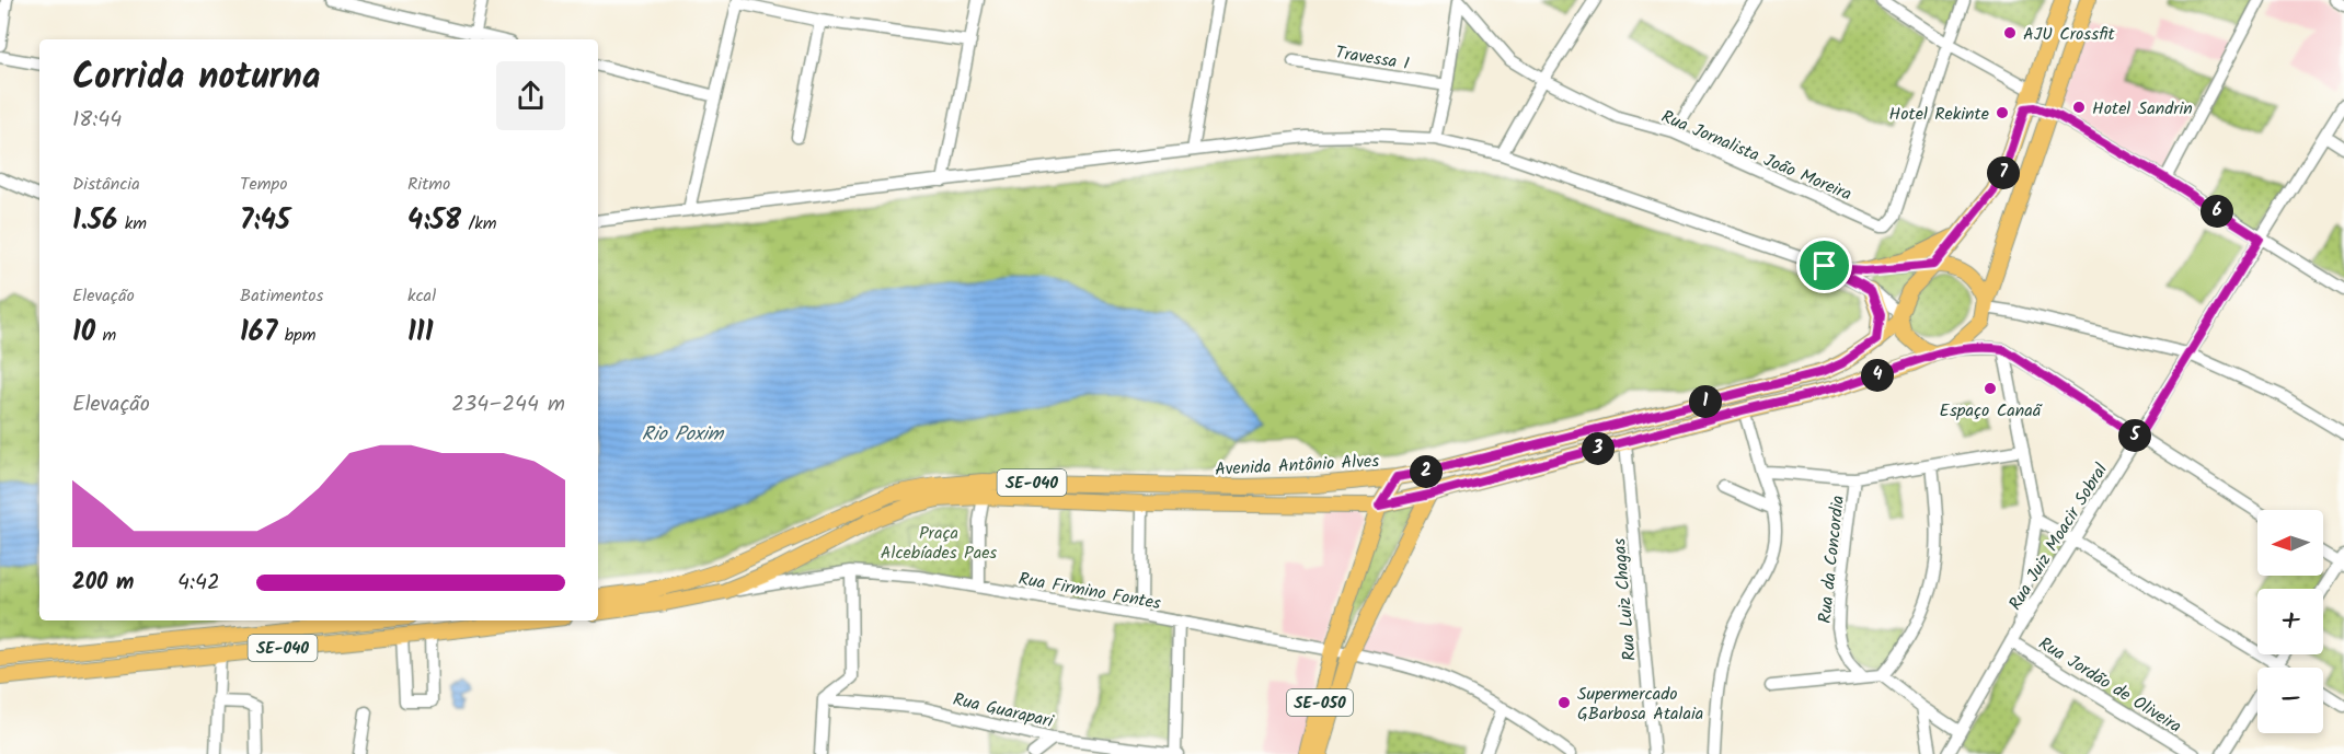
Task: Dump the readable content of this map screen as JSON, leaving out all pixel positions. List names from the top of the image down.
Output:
{
  "streets": {
    "main road": ["Avenida Antônio Alves", "SE-040", "SE-050"],
    "street": [
      "Travessa I",
      "Rua Jornalista João Moreira",
      "Rua Juiz Moacir Sobral",
      "Rua da Concordia",
      "Rua Firmino Fontes",
      "Rua Luiz Chagas",
      "Rua Jordão de Oliveira",
      "Rua Guarapari"
    ]
  },
  "crossings": [
    ["Avenida Antônio Alves", "SE-040"],
    ["Avenida Antônio Alves", "Rua Firmino Fontes"],
    ["Avenida Antônio Alves", "Rua Luiz Chagas"],
    ["SE-040", "Rua Firmino Fontes"],
    ["Rua Juiz Moacir Sobral", "Rua Jordão de Oliveira"],
    ["Rua Firmino Fontes", "SE-050"]
  ],
  "water": ["Rio Poxim"],
  "parks": ["Praça Alcebíades Paes"],
  "places": [
    "AJU Crossfit",
    "Hotel Sandrin",
    "Hotel Rekinte",
    "Espaço Canaã",
    "Supermercado GBarbosa Atalaia"
  ],
  "north": "left",
  "page": {
    "heading": ["Corrida noturna", "18:44"],
    "stats": [
      ["Distância", "1.56 km"],
      ["Tempo", "7:45"],
      ["Ritmo", "4:58 /km"],
      ["Elevação", "10 m"],
      ["Batimentos", "167 bpm"],
      ["kcal", "111"]
    ],
    "pins": [
      "7",
      "6",
      "4",
      "1",
      "5",
      "3",
      "2"
    ],
    "chart": ["Elevação", "234–244 m"],
    "map_buttons": ["+", "−"],
    "list": [
      {
        "name": "200 m",
        "note": "4:42"
      }
    ]
  }
}
